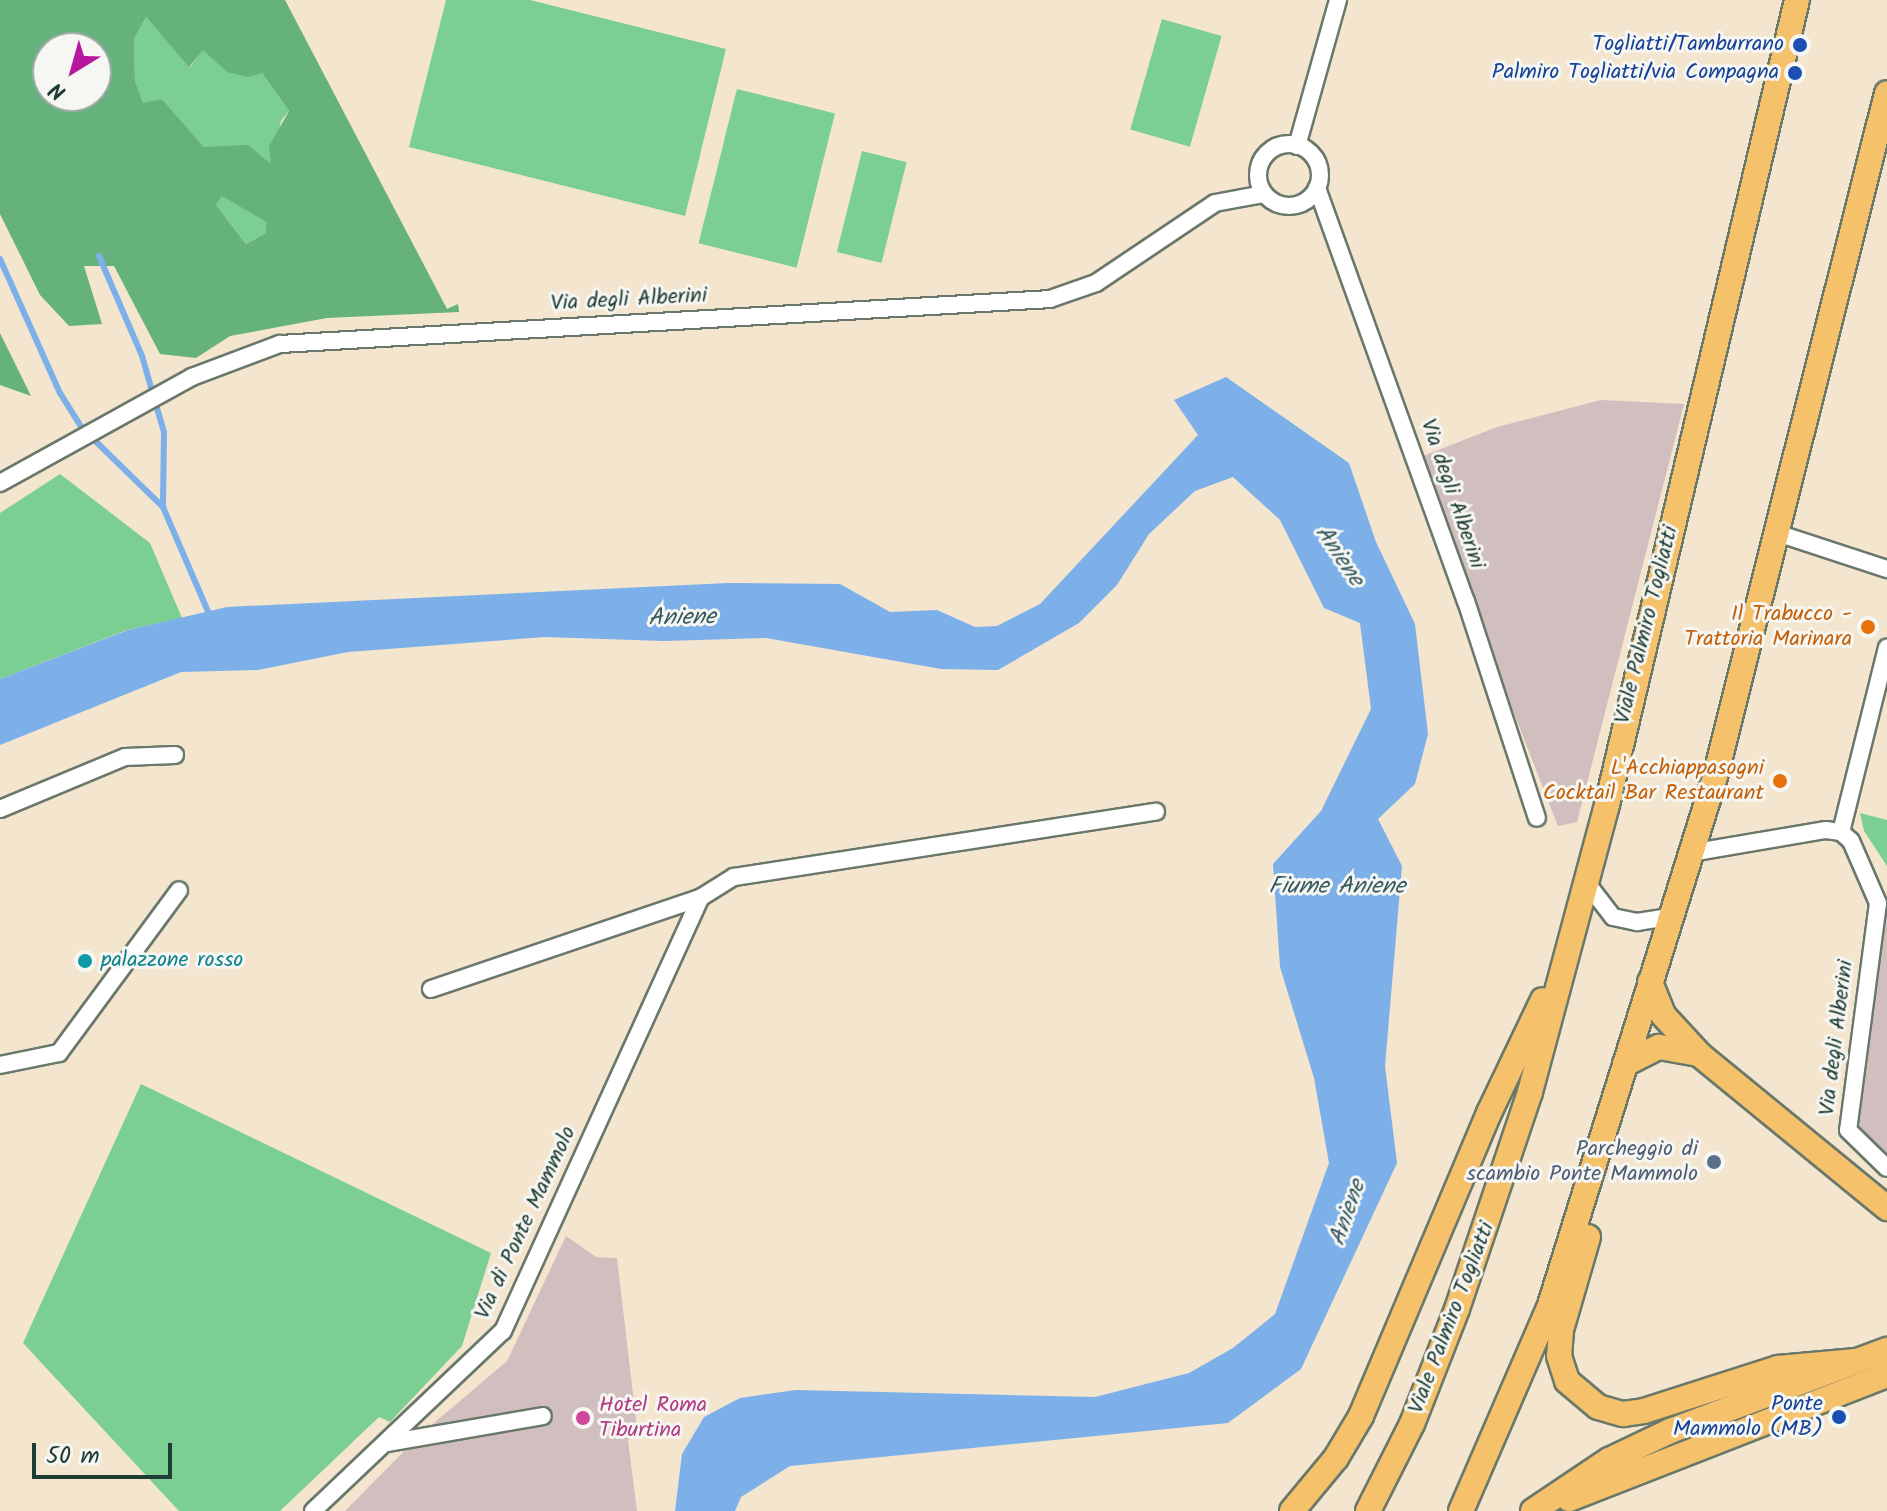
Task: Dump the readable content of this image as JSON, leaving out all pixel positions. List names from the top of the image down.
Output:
{
  "streets": {
    "main road": ["Viale Palmiro Togliatti"],
    "street": ["Via degli Alberini", "Via di Ponte Mammolo"]
  },
  "water": ["Aniene", "Fiume Aniene"],
  "places": [
    "Togliatti/Tamburrano",
    "Palmiro Togliatti/via Compagna",
    "Il Trabucco - Trattoria Marinara",
    "L'Acchiappasogni Cocktail Bar Restaurant",
    "palazzone rosso",
    "Parcheggio di scambio Ponte Mammolo",
    "Ponte Mammolo (MB)",
    "Hotel Roma Tiburtina"
  ],
  "scale_bar": "50 m",
  "north": "bottom left"
}
